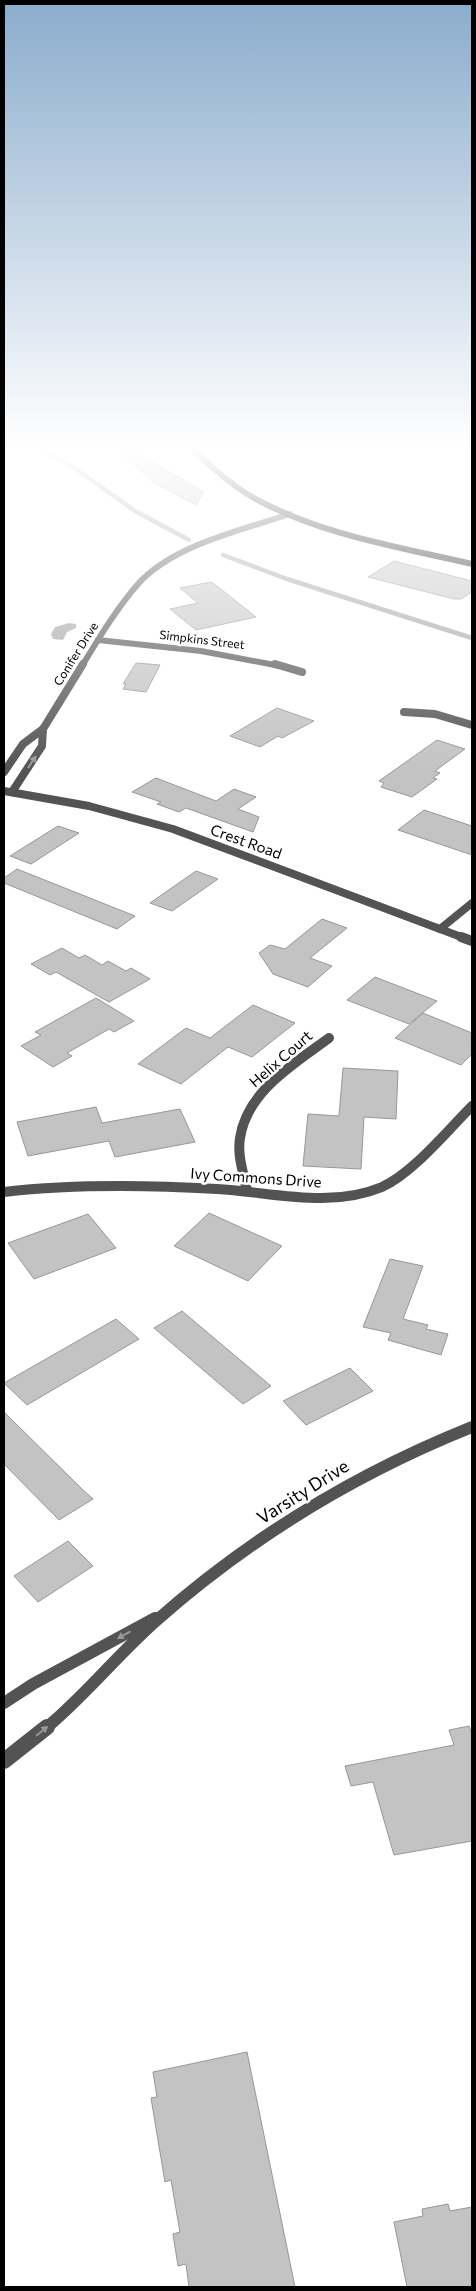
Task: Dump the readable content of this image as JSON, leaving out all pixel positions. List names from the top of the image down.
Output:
{
  "streets": {
    "street": [
      "Simpkins Street",
      "Conifer Drive",
      "Crest Road",
      "Helix Court",
      "Ivy Commons Drive",
      "Varsity Drive"
    ]
  },
  "crossings": [
    ["Simpkins Street", "Conifer Drive"],
    ["Conifer Drive", "Crest Road"],
    ["Helix Court", "Ivy Commons Drive"]
  ]
}
